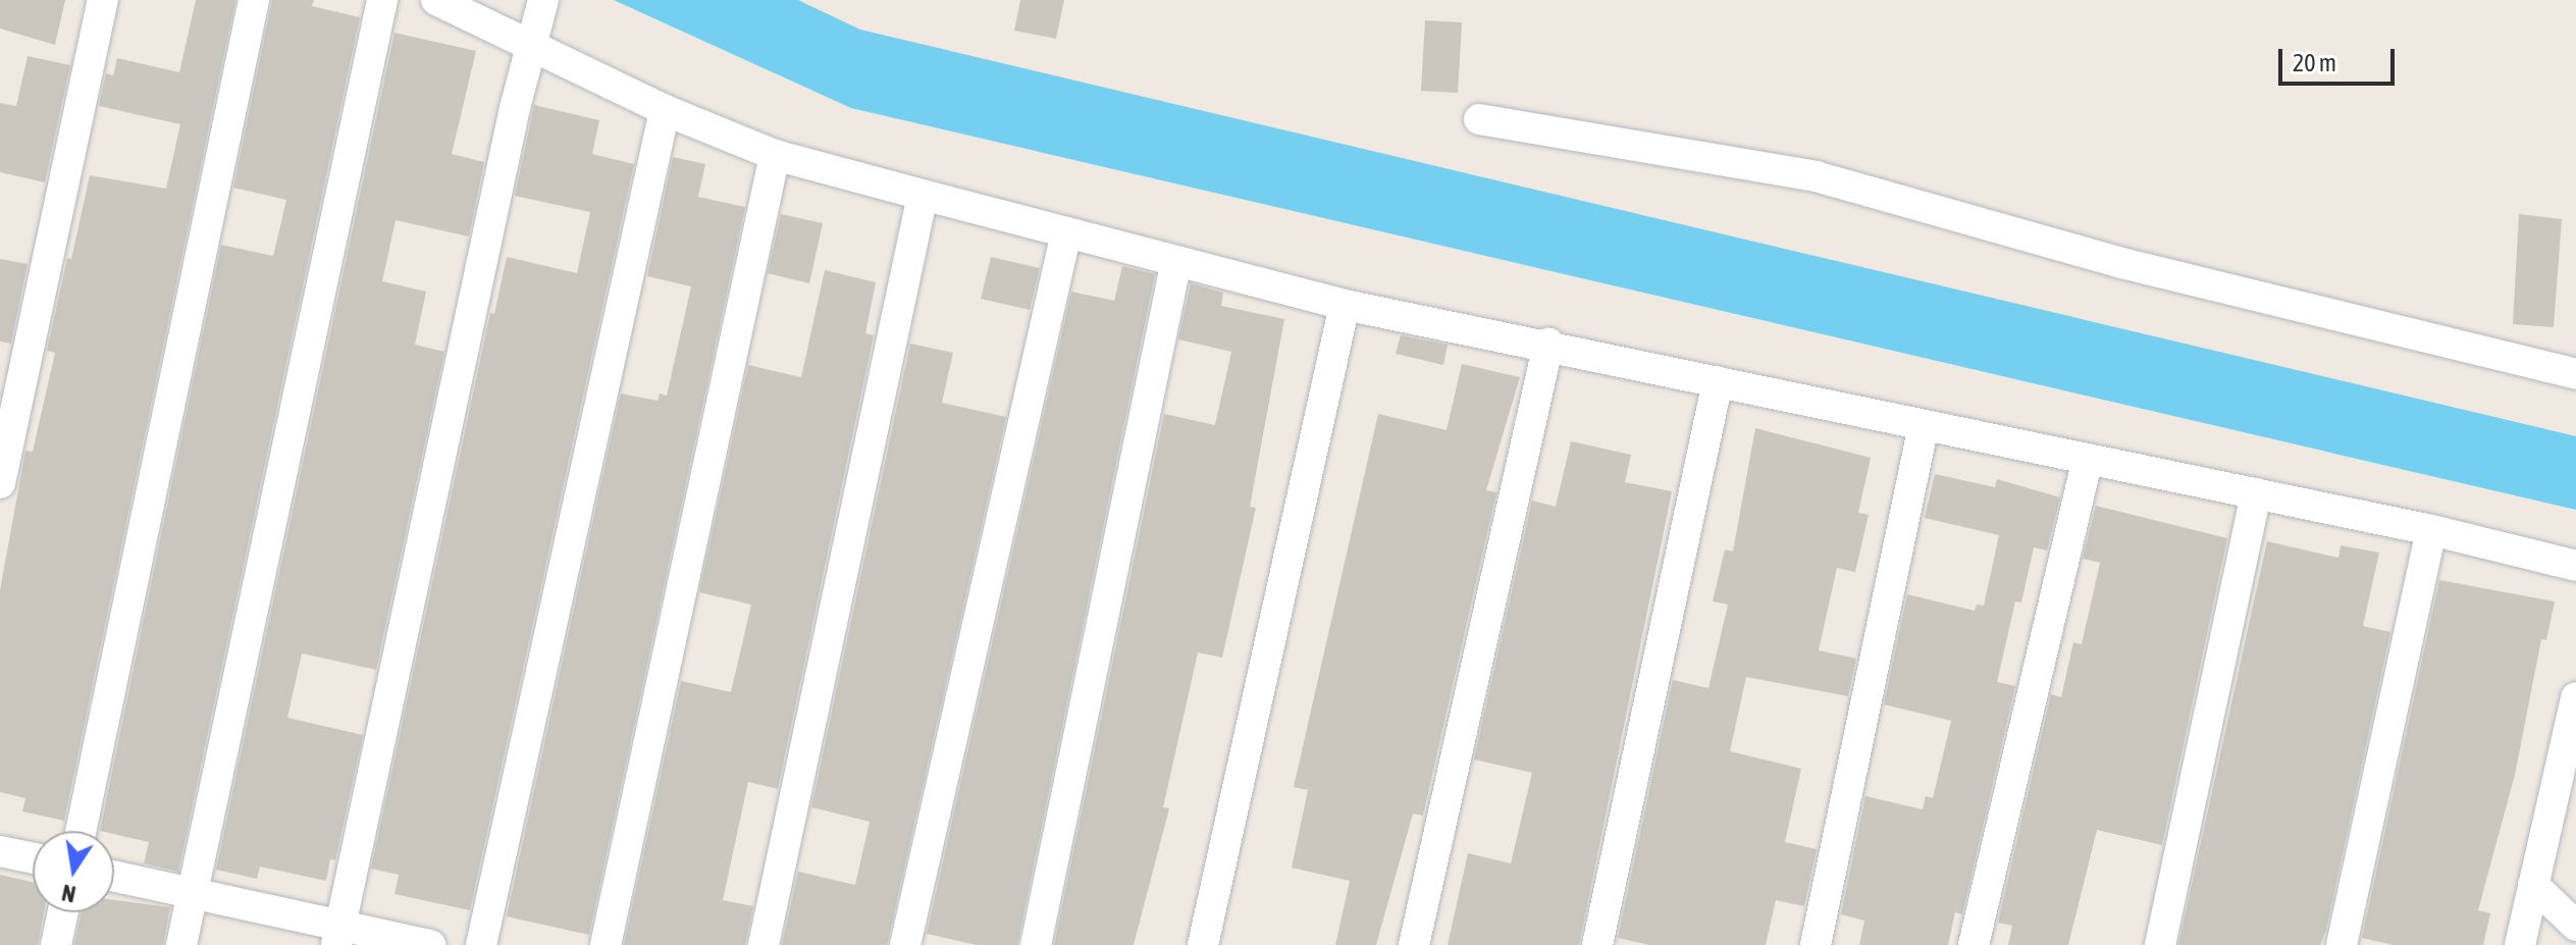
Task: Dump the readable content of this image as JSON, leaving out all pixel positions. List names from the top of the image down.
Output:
{
  "scale_bar": "20 m",
  "north": "bottom"
}
